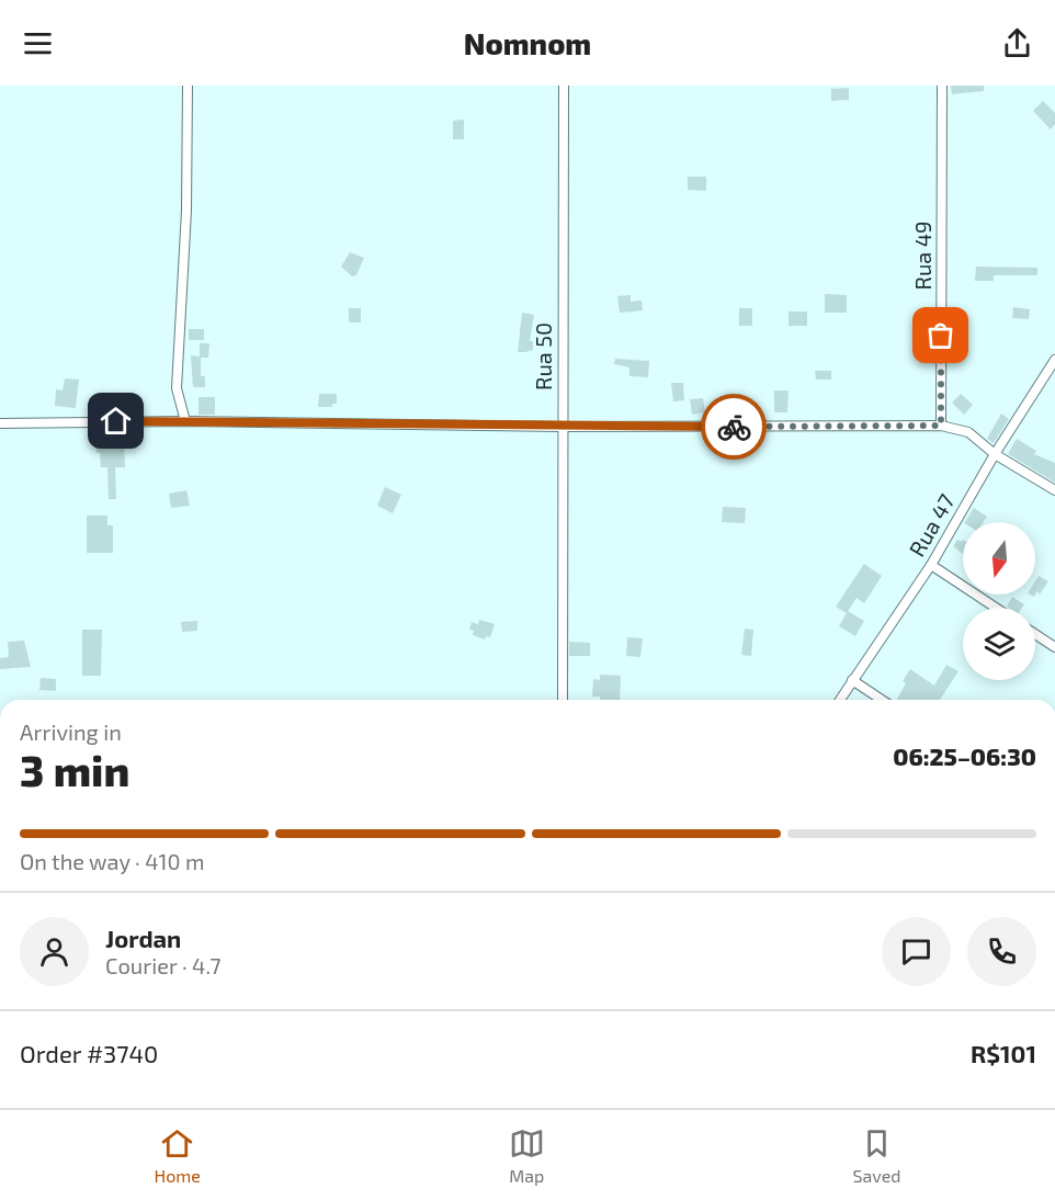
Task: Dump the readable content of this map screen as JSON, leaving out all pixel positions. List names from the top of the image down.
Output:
{
  "streets": {
    "street": ["Rua 49", "Rua 50", "Rua 47"]
  },
  "north": "bottom",
  "page": {
    "header": "Nomnom",
    "heading": ["3 min", "Arriving in", "06:25–06:30"],
    "panel": [
      "Jordan",
      "Courier · 4.7",
      "Order #3740",
      "R$101"
    ],
    "bar": "On the way · 410 m",
    "tabs": ["Home", "Map", "Saved"]
  }
}
